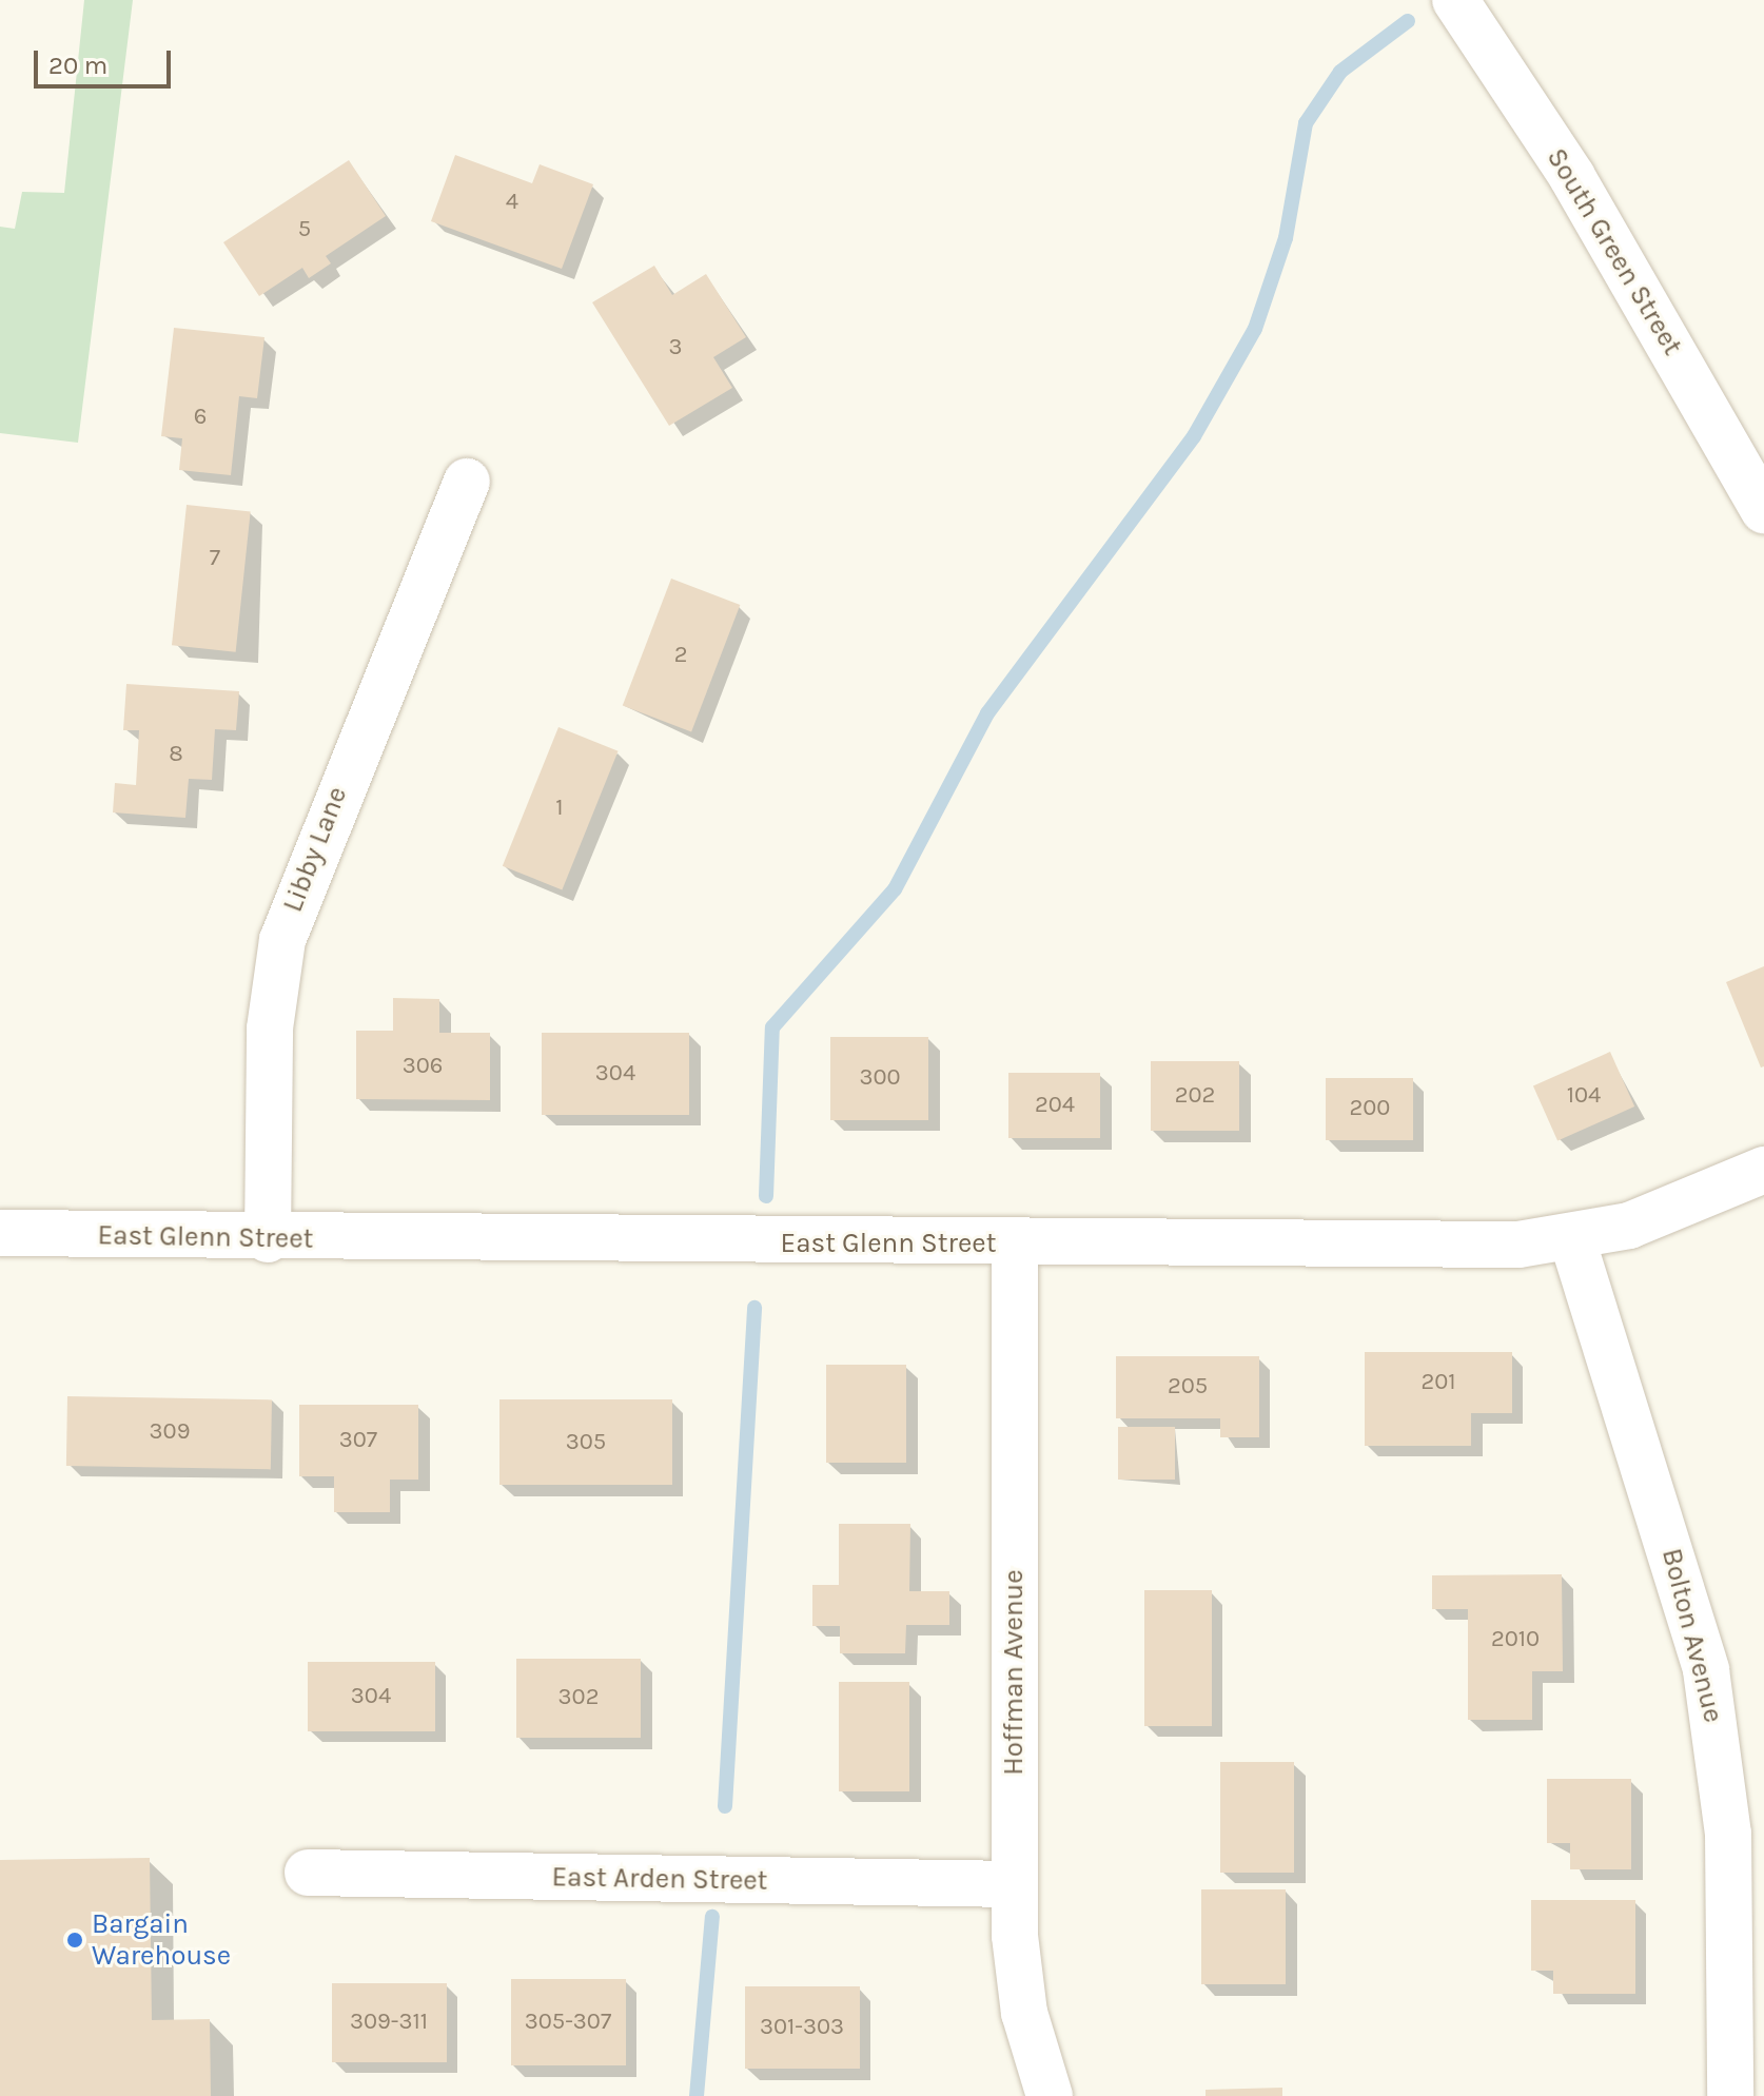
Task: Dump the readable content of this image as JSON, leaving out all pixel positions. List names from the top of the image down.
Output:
{
  "streets": {
    "street": [
      "South Green Street",
      "Libby Lane",
      "East Glenn Street",
      "Bolton Avenue",
      "Hoffman Avenue",
      "East Arden Street"
    ]
  },
  "crossings": [
    ["Libby Lane", "East Glenn Street"],
    ["East Glenn Street", "Bolton Avenue"],
    ["East Glenn Street", "Hoffman Avenue"],
    ["Hoffman Avenue", "East Arden Street"]
  ],
  "places": ["Bargain Warehouse"],
  "house_numbers": [
    "4",
    "5",
    "3",
    "6",
    "7",
    "2",
    "8",
    "1",
    "306",
    "304",
    "300",
    "202",
    "104",
    "204",
    "200",
    "201",
    "205",
    "309",
    "307",
    "305",
    "2010",
    "304",
    "302",
    "309-311",
    "305-307",
    "301-303"
  ],
  "scale_bar": "20 m"
}
